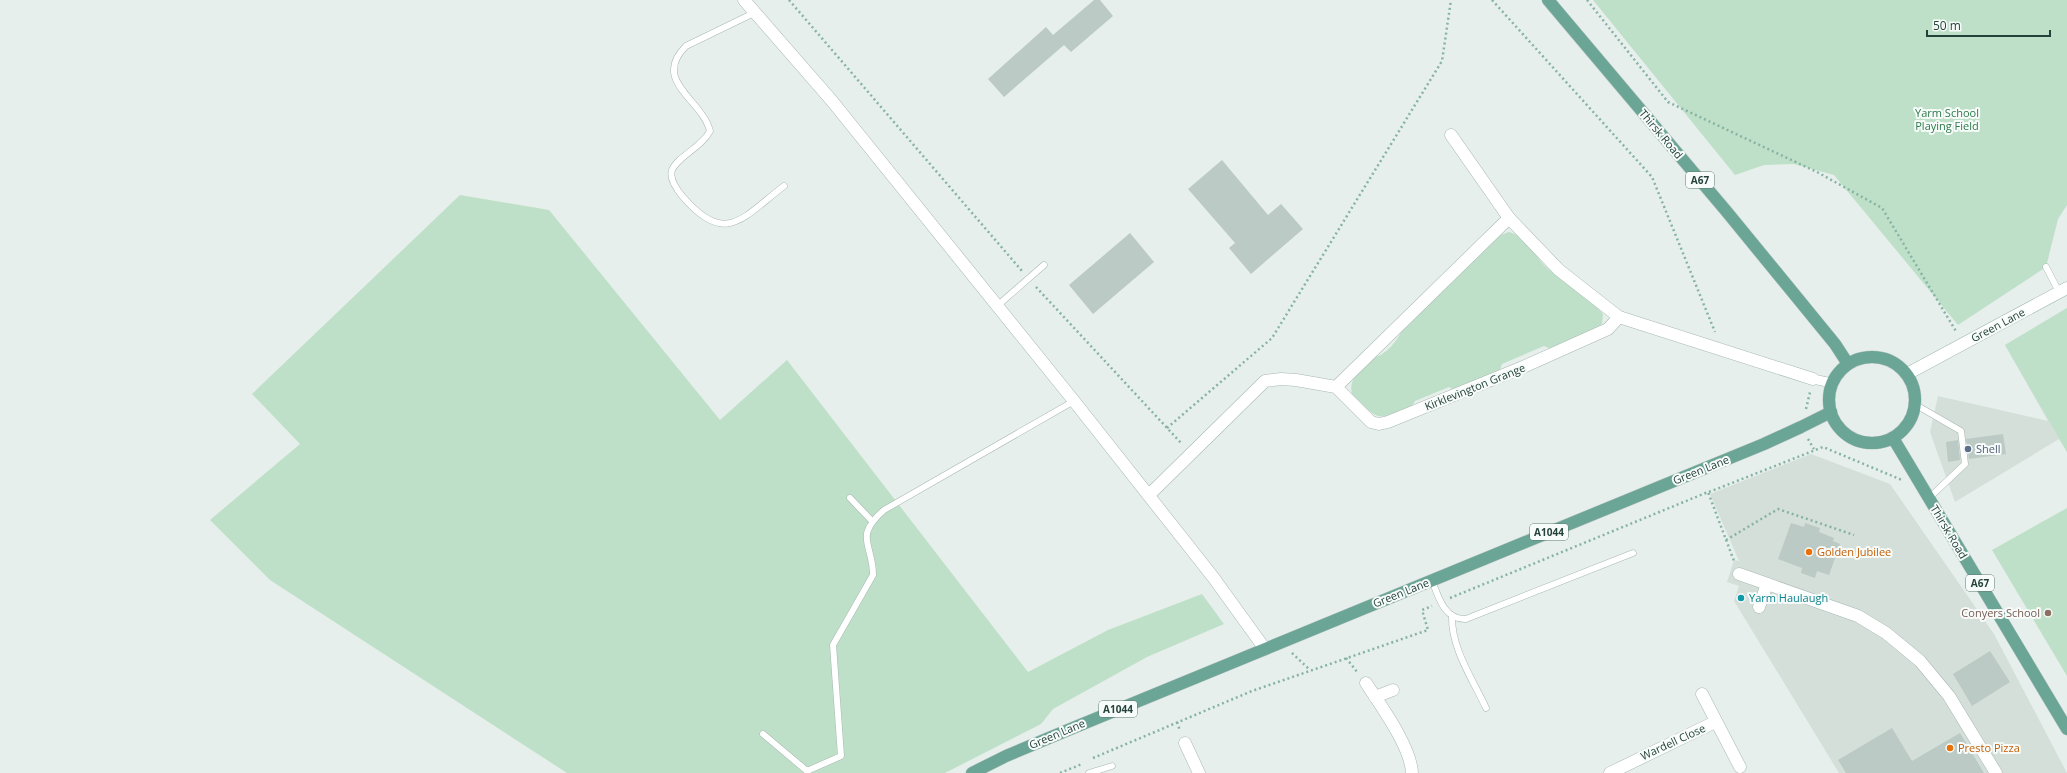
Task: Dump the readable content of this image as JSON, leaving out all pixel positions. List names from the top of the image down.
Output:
{
  "streets": {
    "main road": [
      "Thirsk Road",
      "A67",
      "Green Lane",
      "A1044"
    ],
    "street": ["Kirklevington Grange", "Wardell Close"]
  },
  "crossings": [
    ["Thirsk Road", "Green Lane"]
  ],
  "parks": ["Yarm School Playing Field"],
  "places": [
    "Shell",
    "Golden Jubilee",
    "Yarm Haulaugh",
    "Conyers School",
    "Presto Pizza"
  ],
  "scale_bar": "50 m"
}
